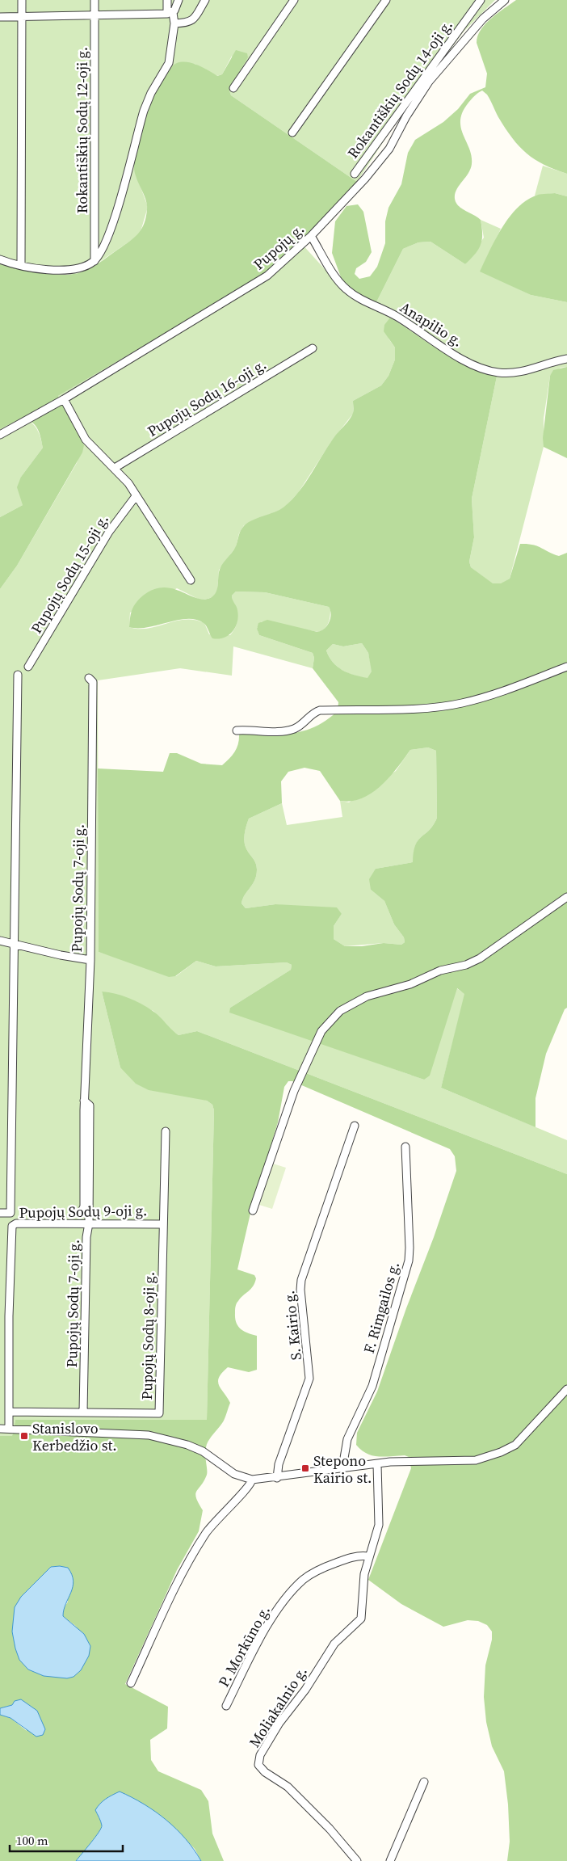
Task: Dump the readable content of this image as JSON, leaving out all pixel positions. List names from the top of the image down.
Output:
{
  "streets": {
    "street": [
      "Rokantiškių Sodų 14-oji g.",
      "Rokantiškių Sodų 12-oji g.",
      "Pupojų g.",
      "Anapilio g.",
      "Pupojų Sodų 16-oji g.",
      "Pupojų Sodų 15-oji g.",
      "Pupojų Sodų 7-oji g.",
      "Pupojų Sodų 9-oji g.",
      "F. Rimgailos g.",
      "S. Kairio g.",
      "Pupojų Sodų 8-oji g.",
      "P. Morkūno g.",
      "Moliakalnio g."
    ]
  },
  "crossings": [
    ["Pupojų g.", "Anapilio g."],
    ["Pupojų Sodų 7-oji g.", "Pupojų Sodų 9-oji g."],
    ["Pupojų Sodų 7-oji g.", "Pupojų Sodų 8-oji g."],
    ["Pupojų Sodų 9-oji g.", "Pupojų Sodų 8-oji g."],
    ["P. Morkūno g.", "Moliakalnio g."]
  ],
  "places": {
    "transit": ["Stanislovo Kerbedžio st.", "Stepono Kairio st."]
  },
  "scale_bar": "100 m"
}
